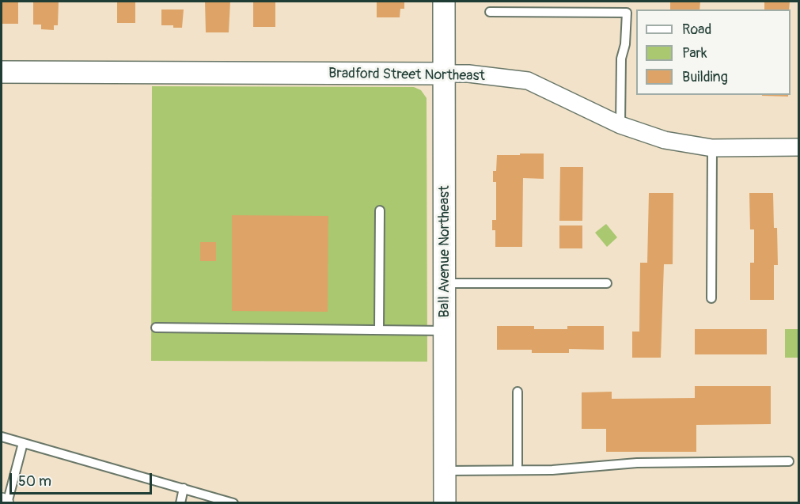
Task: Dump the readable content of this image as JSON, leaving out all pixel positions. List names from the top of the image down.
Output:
{
  "streets": {
    "street": ["Bradford Street Northeast", "Ball Avenue Northeast"]
  },
  "crossings": [
    ["Bradford Street Northeast", "Ball Avenue Northeast"]
  ],
  "legend": ["Road", "Park", "Building"],
  "scale_bar": "50 m"
}
